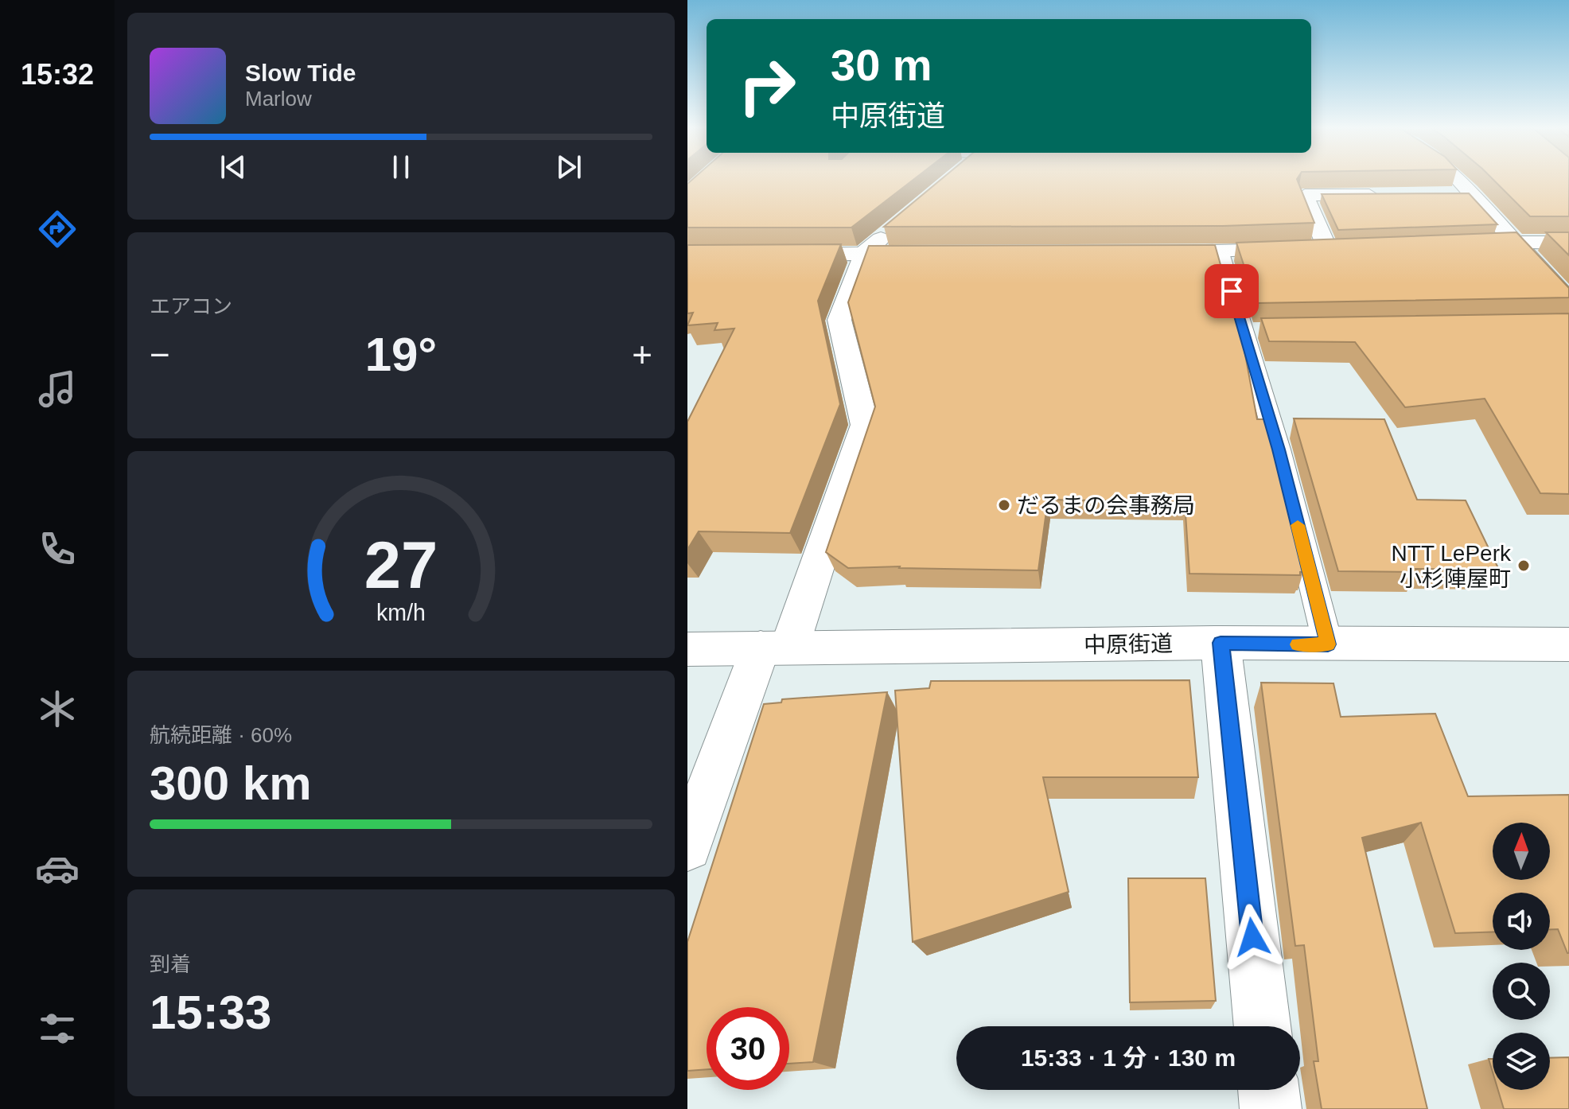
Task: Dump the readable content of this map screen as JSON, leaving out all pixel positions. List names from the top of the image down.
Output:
{
  "streets": {
    "street": ["中原街道"]
  },
  "places": ["だるまの会事務局", "NTT LePerk 小杉陣屋町"],
  "north": "top",
  "page": {
    "tabs": "15:32",
    "turn": ["30 m", "中原街道"],
    "song": ["Slow Tide", "Marlow"],
    "tile": [
      "エアコン",
      ["航続距離 · 60%", "300 km"],
      ["到着", "15:33"]
    ],
    "heat": ["−", "19°", "+"],
    "limit": "30",
    "trip": "15:33 · 1 分 · 130 m",
    "gauge": ["27", "km/h"]
  }
}
